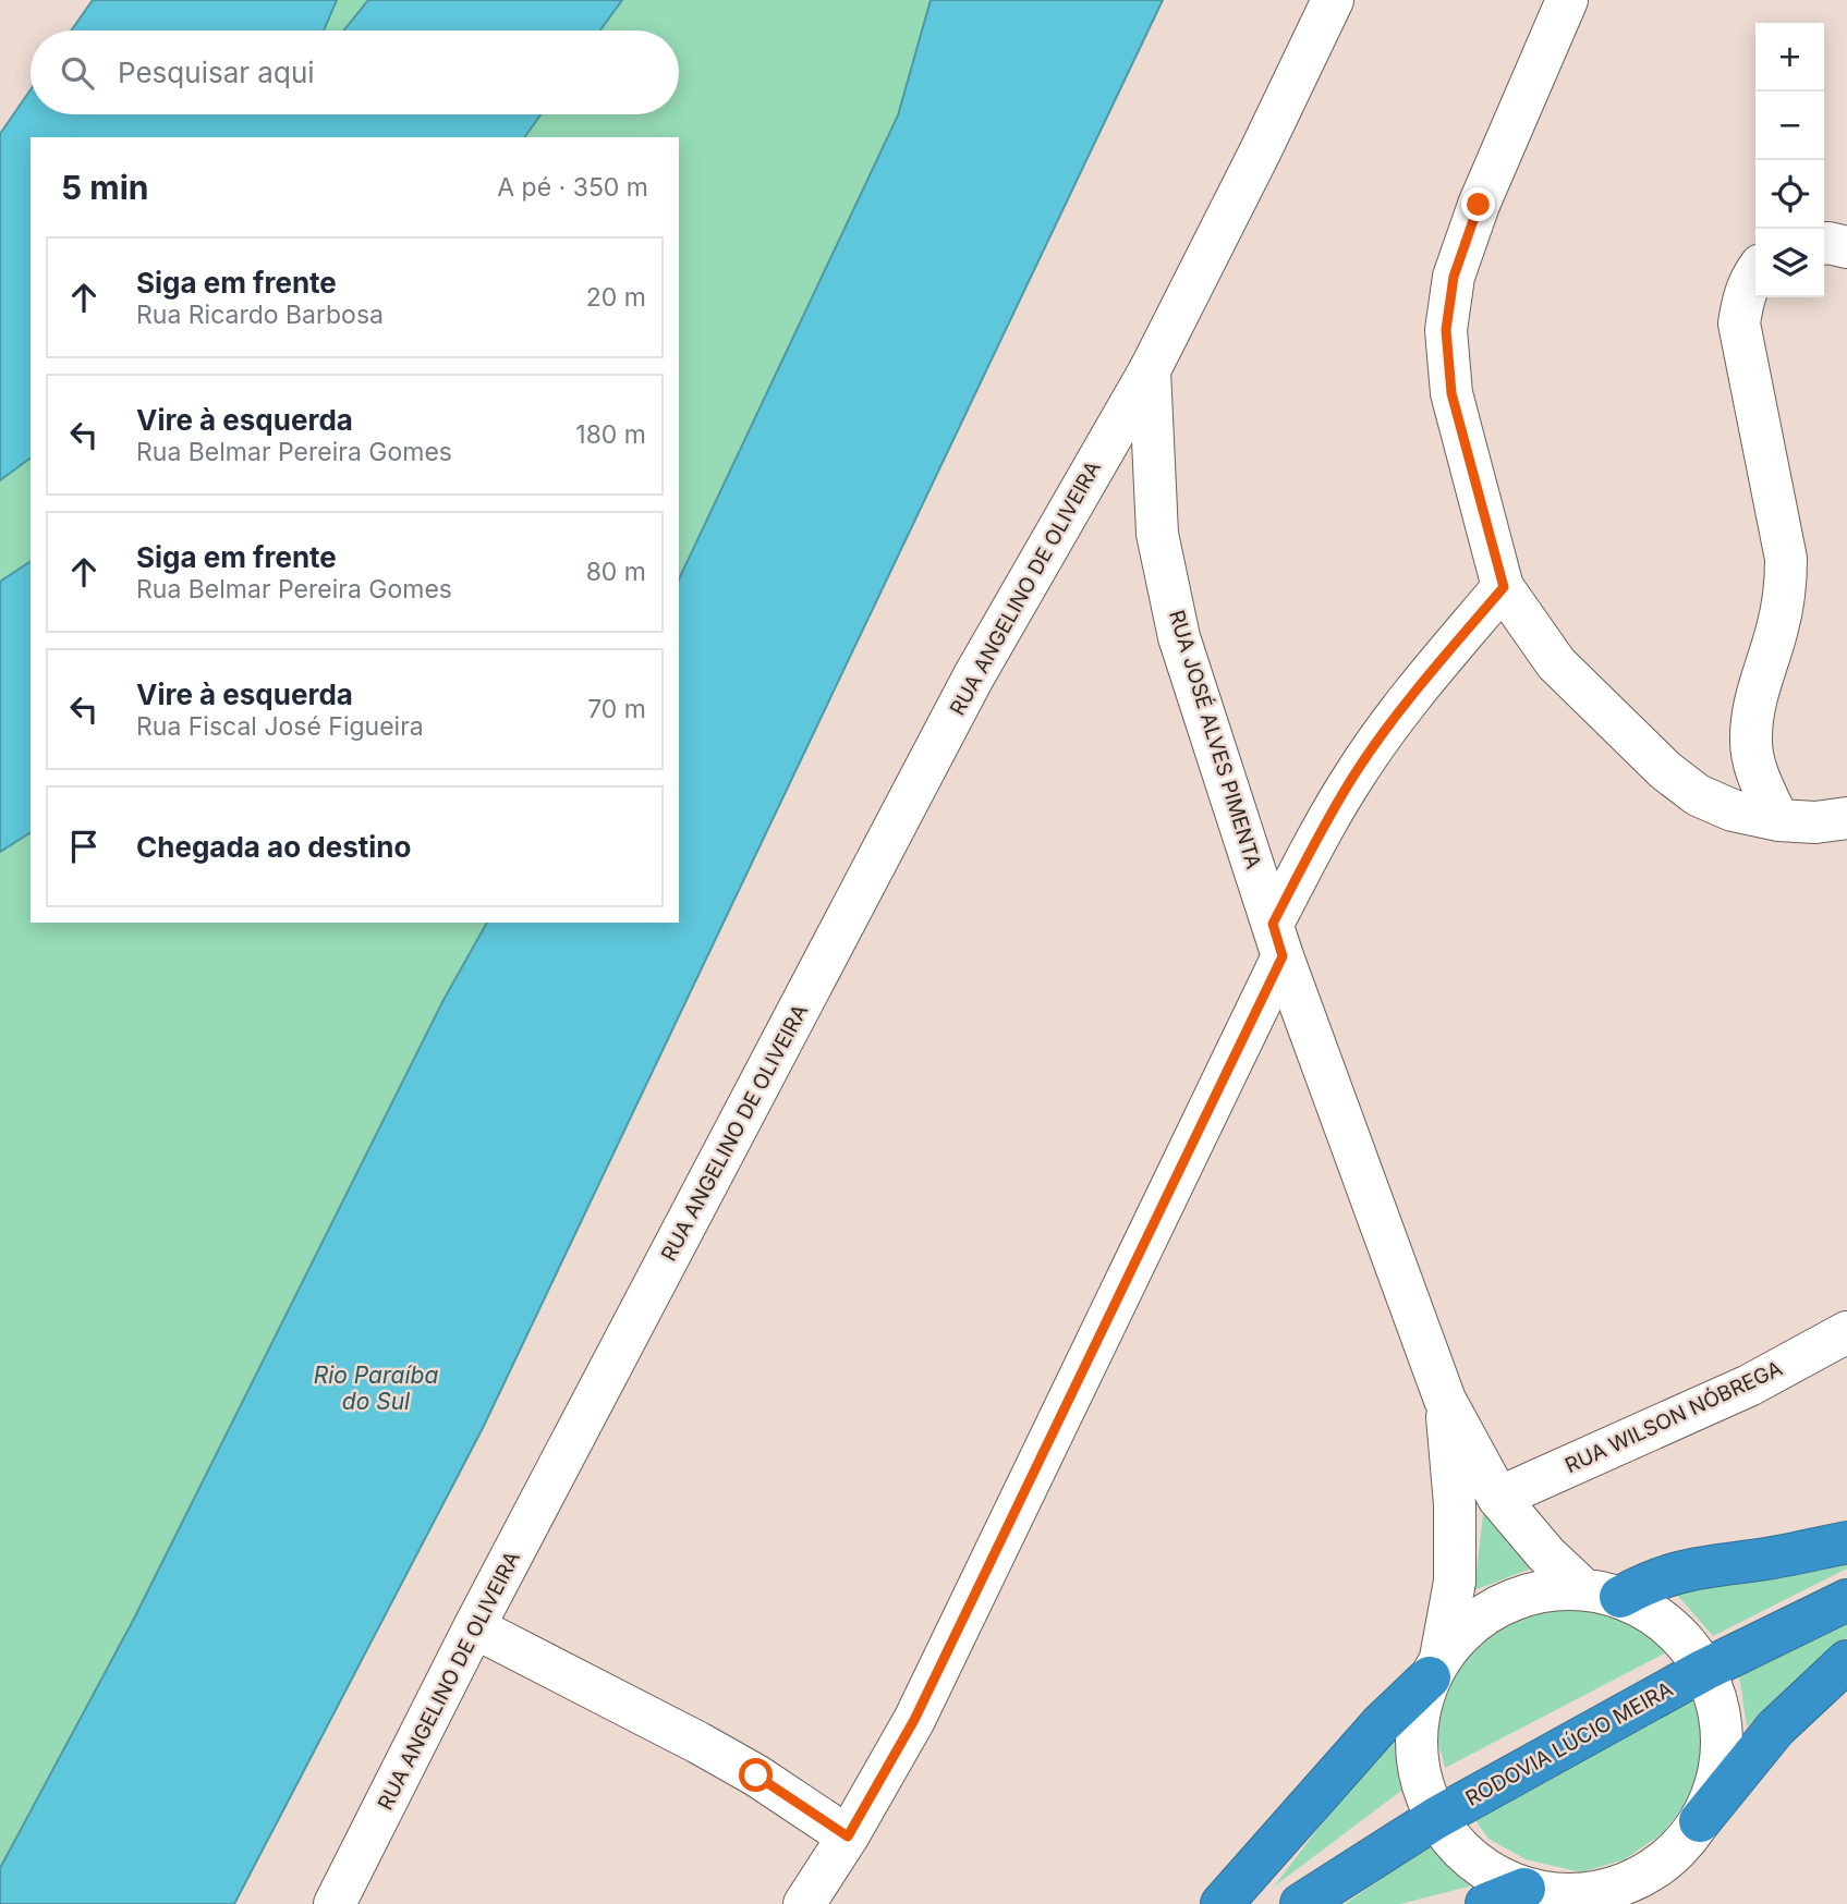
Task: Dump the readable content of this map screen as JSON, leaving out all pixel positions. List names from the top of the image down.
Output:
{
  "streets": {
    "highway": ["RODOVIA LÚCIO MEIRA"],
    "street": ["RUA ANGELINO DE OLIVEIRA", "RUA JOSÉ ALVES PIMENTA", "RUA WILSON NÓBREGA"]
  },
  "crossings": [
    ["RUA ANGELINO DE OLIVEIRA", "RUA JOSÉ ALVES PIMENTA"],
    ["RUA JOSÉ ALVES PIMENTA", "RUA WILSON NÓBREGA"],
    ["RUA JOSÉ ALVES PIMENTA", "RODOVIA LÚCIO MEIRA"]
  ],
  "water": ["Rio Paraíba do Sul"],
  "page": {
    "map_buttons": ["+", "−"],
    "search": "Pesquisar aqui",
    "heading": ["5 min", "A pé · 350 m"],
    "list": [
      ["Siga em frente", "Rua Ricardo Barbosa", "20 m"],
      ["Vire à esquerda", "Rua Belmar Pereira Gomes", "180 m"],
      ["Siga em frente", "Rua Belmar Pereira Gomes", "80 m"],
      ["Vire à esquerda", "Rua Fiscal José Figueira", "70 m"],
      "Chegada ao destino"
    ]
  }
}
